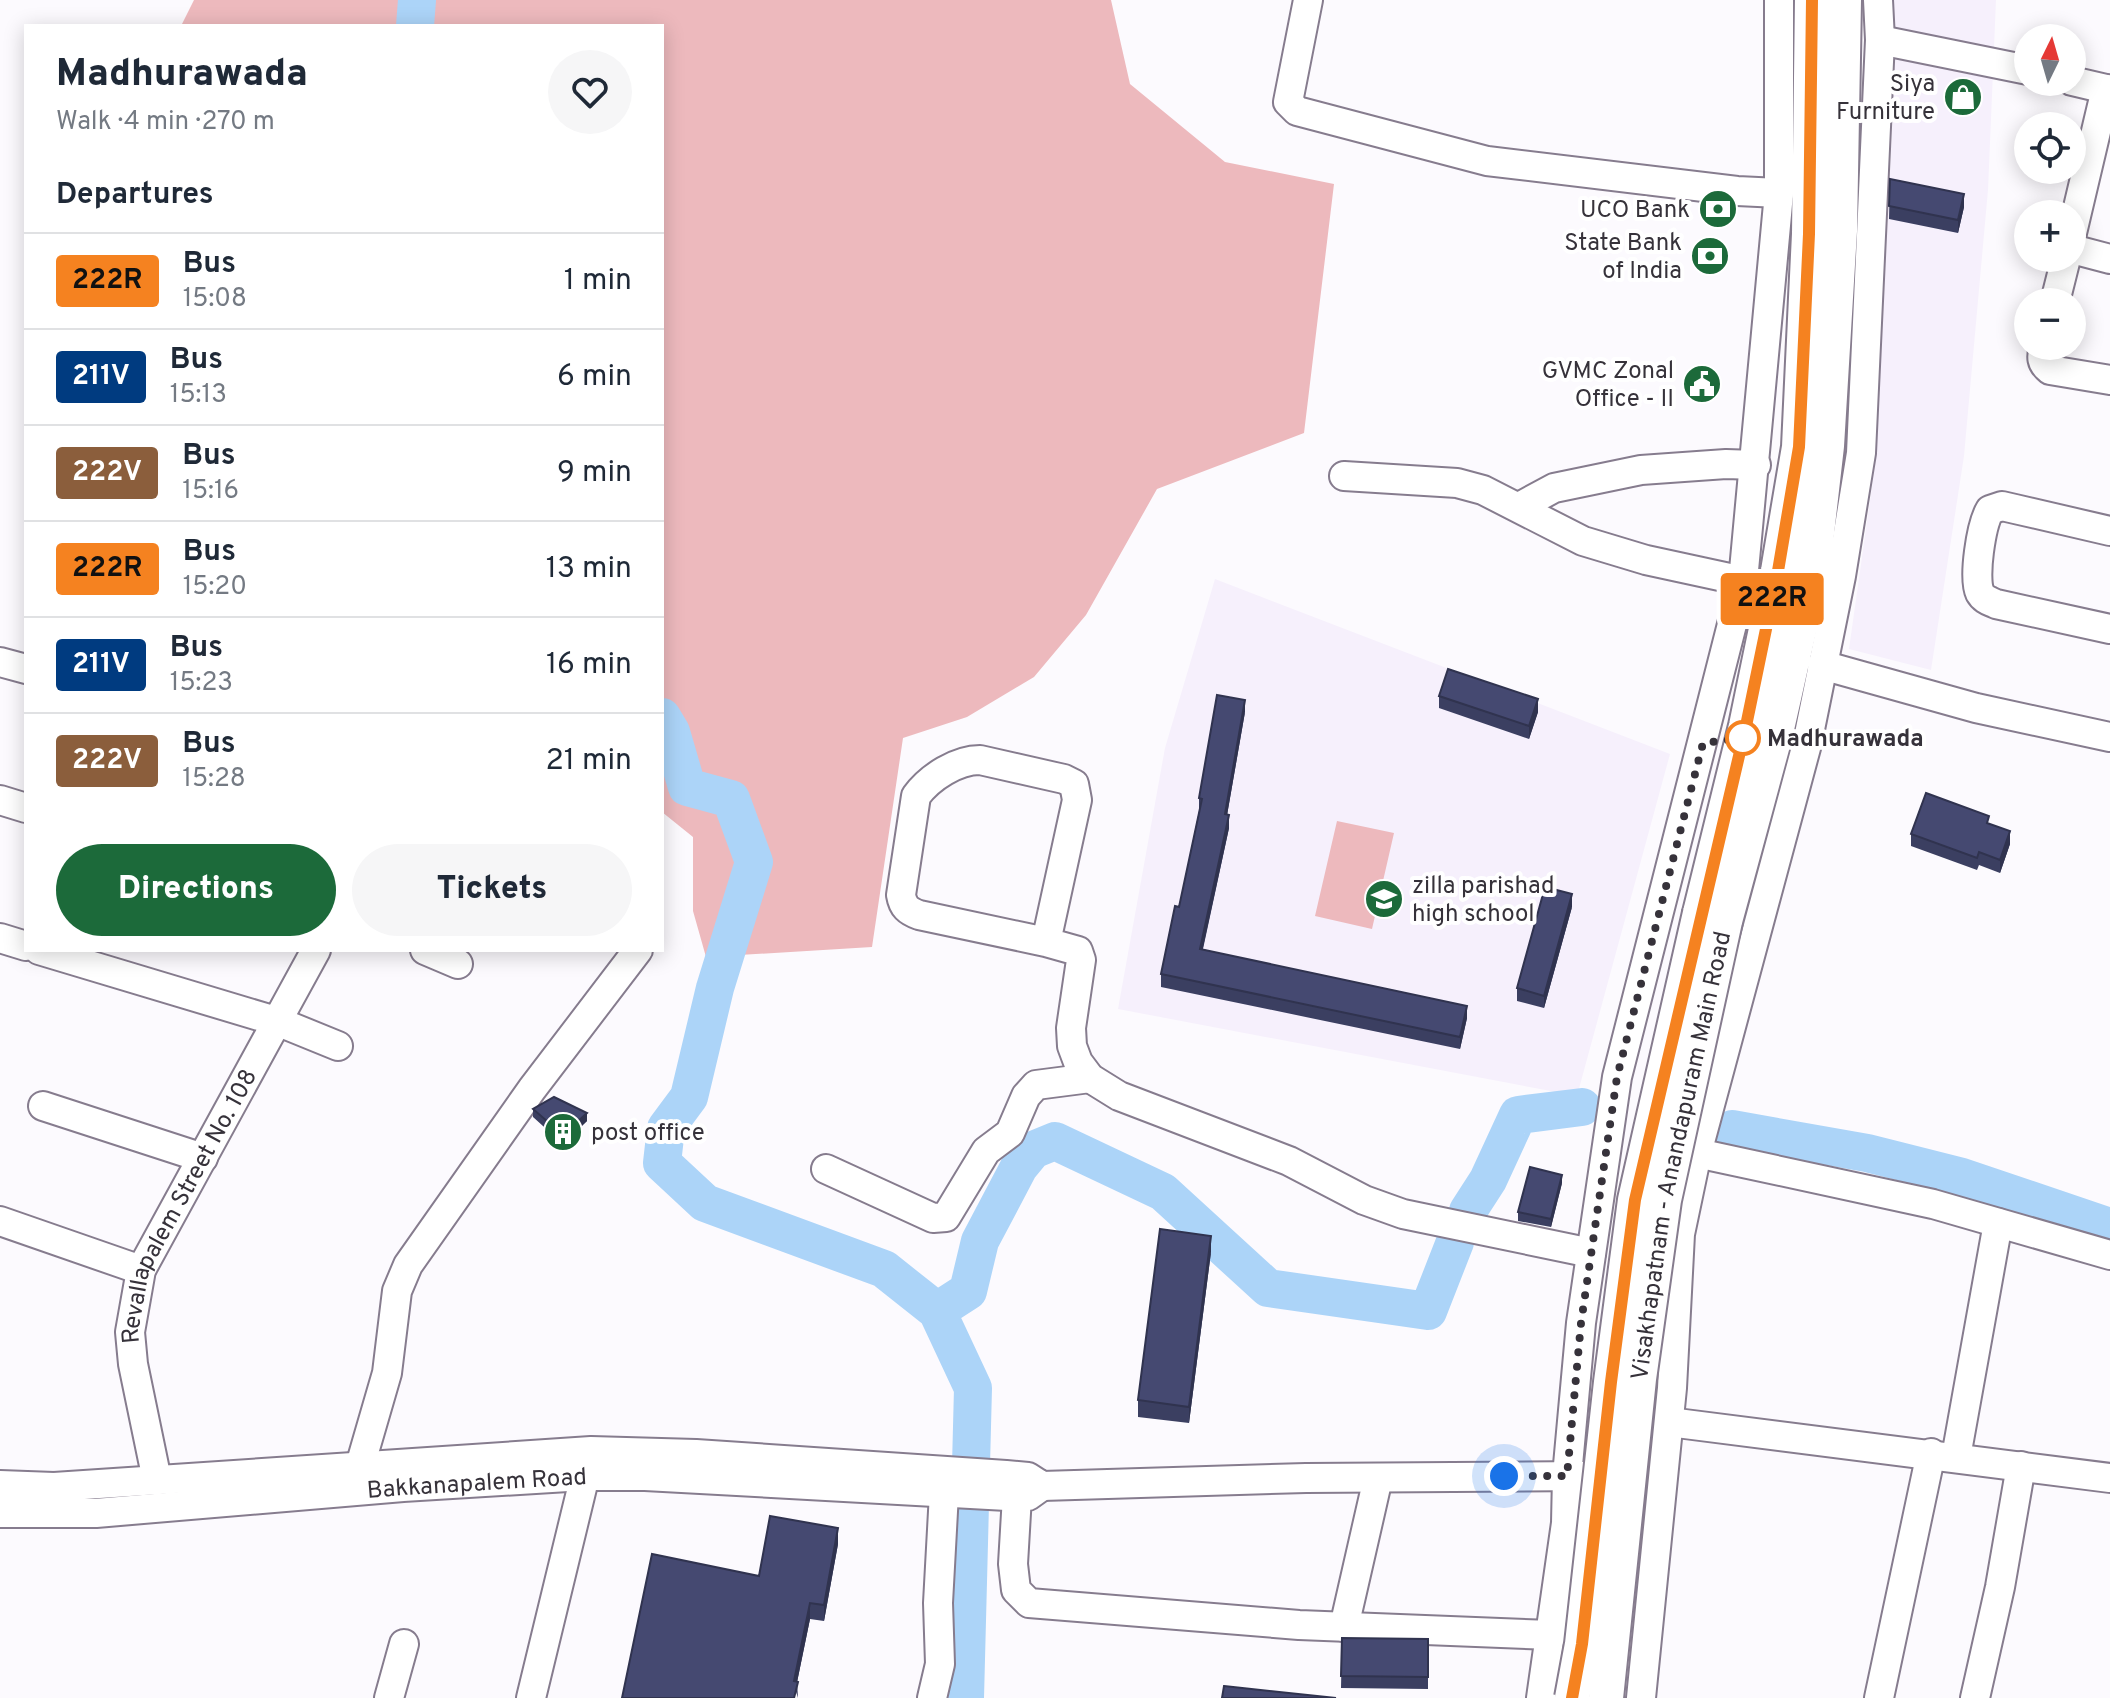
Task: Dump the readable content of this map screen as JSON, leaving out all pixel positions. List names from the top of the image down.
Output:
{
  "streets": {
    "main road": ["Visakhapatnam - Anandapuram Main Road"],
    "street": ["Revallapalem Street No. 108", "Bakkanapalem Road"]
  },
  "places": {
    "shop": ["Siya Furniture"],
    "bank": ["UCO Bank", "State Bank of India"],
    "public building": ["GVMC Zonal Office - II"],
    "other": ["Madhurawada"],
    "school or university": ["zilla parishad high school"],
    "building": ["post office"]
  },
  "lines": ["bus line 222R"],
  "north": "top",
  "page": {
    "on_map": "222R",
    "map_buttons": ["+", "−"],
    "heading": [
      ["Madhurawada", "Walk · 4 min · 270 m"],
      "Departures"
    ],
    "list": [
      {
        "mark": "222R",
        "name": "Bus",
        "note": "15:08",
        "value": "1 min"
      },
      {
        "mark": "211V",
        "name": "Bus",
        "note": "15:13",
        "value": "6 min"
      },
      {
        "mark": "222V",
        "name": "Bus",
        "note": "15:16",
        "value": "9 min"
      },
      {
        "mark": "222R",
        "name": "Bus",
        "note": "15:20",
        "value": "13 min"
      },
      {
        "mark": "211V",
        "name": "Bus",
        "note": "15:23",
        "value": "16 min"
      },
      {
        "mark": "222V",
        "name": "Bus",
        "note": "15:28",
        "value": "21 min"
      }
    ],
    "buttons": ["Directions", "Tickets"]
  }
}
